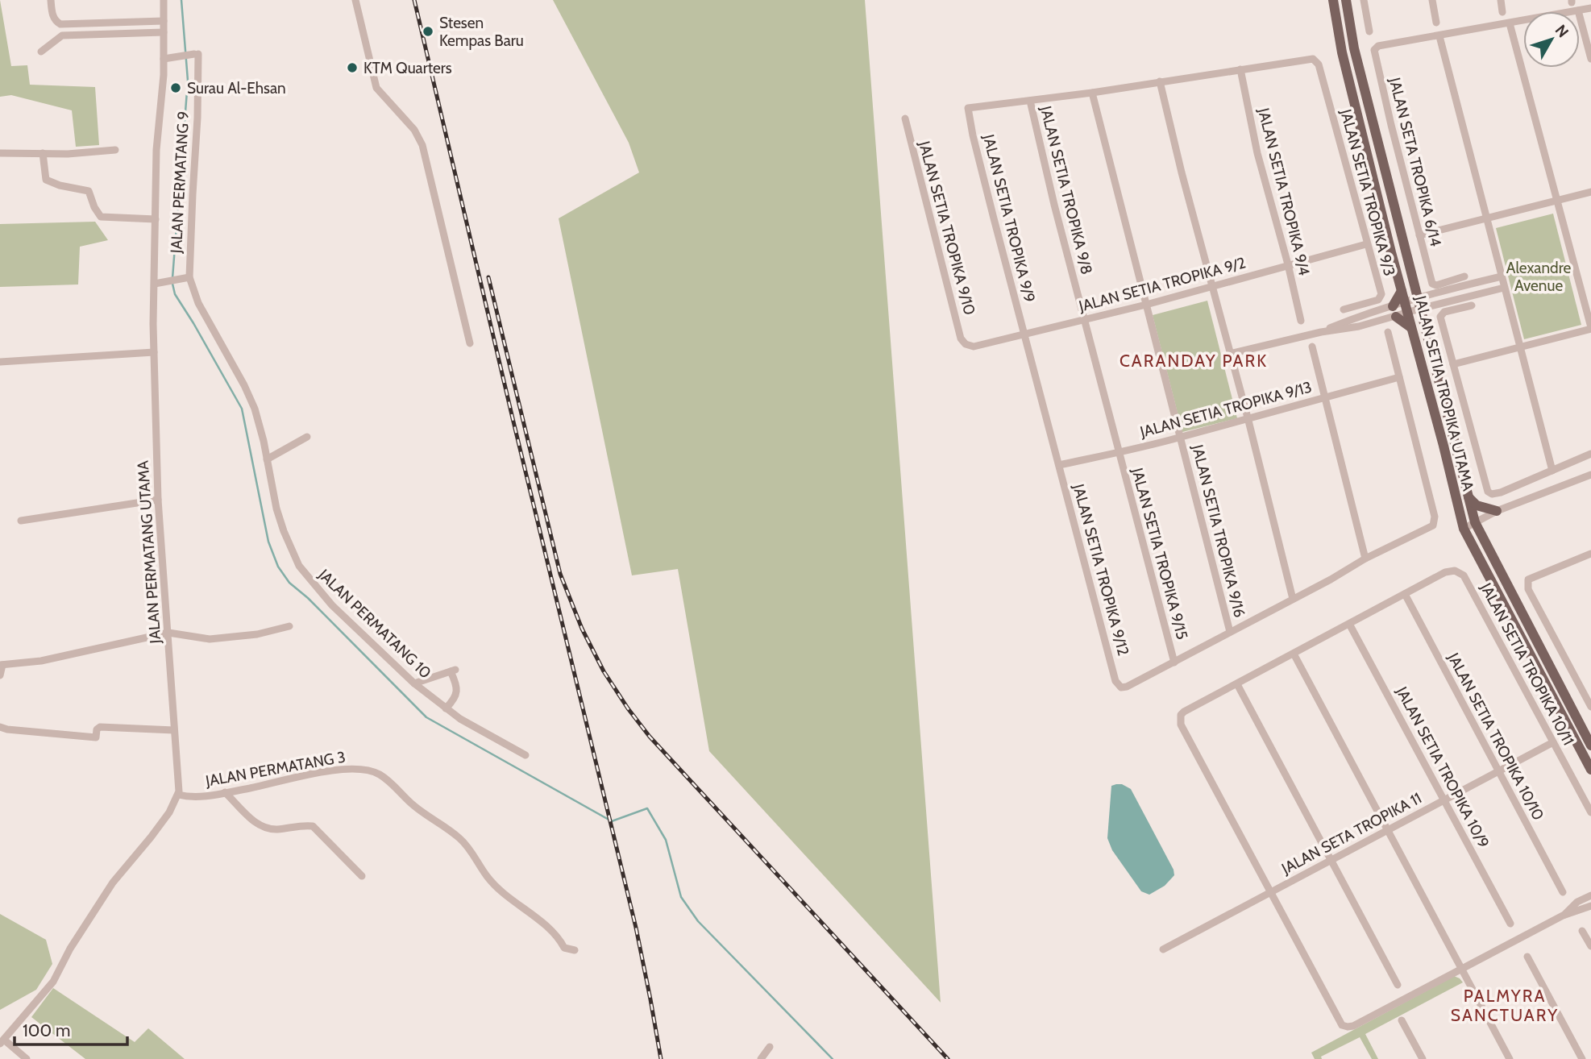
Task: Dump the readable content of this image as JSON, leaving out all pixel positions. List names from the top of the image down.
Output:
{
  "streets": {
    "main road": ["JALAN SETIA TROPIKA UTAMA"],
    "street": [
      "JALAN SETA TROPIKA 6/14",
      "JALAN PERMATANG 9",
      "JALAN SETIA TROPIKA 9/8",
      "JALAN SETIA TROPIKA 9/4",
      "JALAN SETIA TROPIKA 9/3",
      "JALAN SETIA TROPIKA 9/9",
      "JALAN SETIA TROPIKA 9/10",
      "JALAN SETIA TROPIKA 9/2",
      "JALAN SETIA TROPIKA 9/13",
      "JALAN SETIA TROPIKA 9/16",
      "JALAN PERMATANG UTAMA",
      "JALAN SETIA TROPIKA 9/15",
      "JALAN SETIA TROPIKA 9/12",
      "JALAN PERMATANG 10",
      "JALAN SETIA TROPIKA 10/11",
      "JALAN SETIA TROPIKA 10/10",
      "JALAN SETIA TROPIKA 10/9",
      "JALAN PERMATANG 3",
      "JALAN SETA TROPIKA 11"
    ]
  },
  "crossings": [
    ["JALAN PERMATANG 9", "JALAN PERMATANG UTAMA"],
    ["JALAN PERMATANG 9", "JALAN PERMATANG 10"],
    ["JALAN SETIA TROPIKA 9/8", "JALAN SETIA TROPIKA 9/9"],
    ["JALAN SETIA TROPIKA 9/8", "JALAN SETIA TROPIKA 9/2"],
    ["JALAN SETIA TROPIKA 9/8", "JALAN SETIA TROPIKA 9/13"],
    ["JALAN SETIA TROPIKA 9/8", "JALAN SETIA TROPIKA 9/15"],
    ["JALAN SETIA TROPIKA 9/4", "JALAN SETIA TROPIKA 9/3"],
    ["JALAN SETIA TROPIKA 9/4", "JALAN SETIA TROPIKA 9/2"],
    ["JALAN SETIA TROPIKA 9/3", "JALAN SETIA TROPIKA 9/2"],
    ["JALAN SETIA TROPIKA 9/9", "JALAN SETIA TROPIKA 9/2"],
    ["JALAN SETIA TROPIKA 9/9", "JALAN SETIA TROPIKA 9/13"],
    ["JALAN SETIA TROPIKA 9/9", "JALAN SETIA TROPIKA 9/12"],
    ["JALAN SETIA TROPIKA 9/10", "JALAN SETIA TROPIKA 9/2"],
    ["JALAN SETIA TROPIKA 9/2", "JALAN SETIA TROPIKA 9/16"],
    ["JALAN SETIA TROPIKA 9/13", "JALAN SETIA TROPIKA 9/16"],
    ["JALAN SETIA TROPIKA 9/13", "JALAN SETIA TROPIKA 9/15"],
    ["JALAN SETIA TROPIKA 9/13", "JALAN SETIA TROPIKA 9/12"],
    ["JALAN PERMATANG UTAMA", "JALAN PERMATANG 3"],
    ["JALAN SETIA TROPIKA 9/15", "JALAN SETIA TROPIKA 9/12"],
    ["JALAN SETIA TROPIKA 10/11", "JALAN SETIA TROPIKA 10/10"],
    ["JALAN SETIA TROPIKA 10/11", "JALAN SETA TROPIKA 11"],
    ["JALAN SETIA TROPIKA 10/10", "JALAN SETA TROPIKA 11"],
    ["JALAN SETIA TROPIKA 10/9", "JALAN SETA TROPIKA 11"]
  ],
  "districts": ["CARANDAY PARK", "PALMYRA SANCTUARY"],
  "parks": ["Alexandre Avenue"],
  "places": ["Stesen Kempas Baru", "KTM Quarters", "Surau Al-Ehsan"],
  "scale_bar": "100 m",
  "north": "top right"
}
